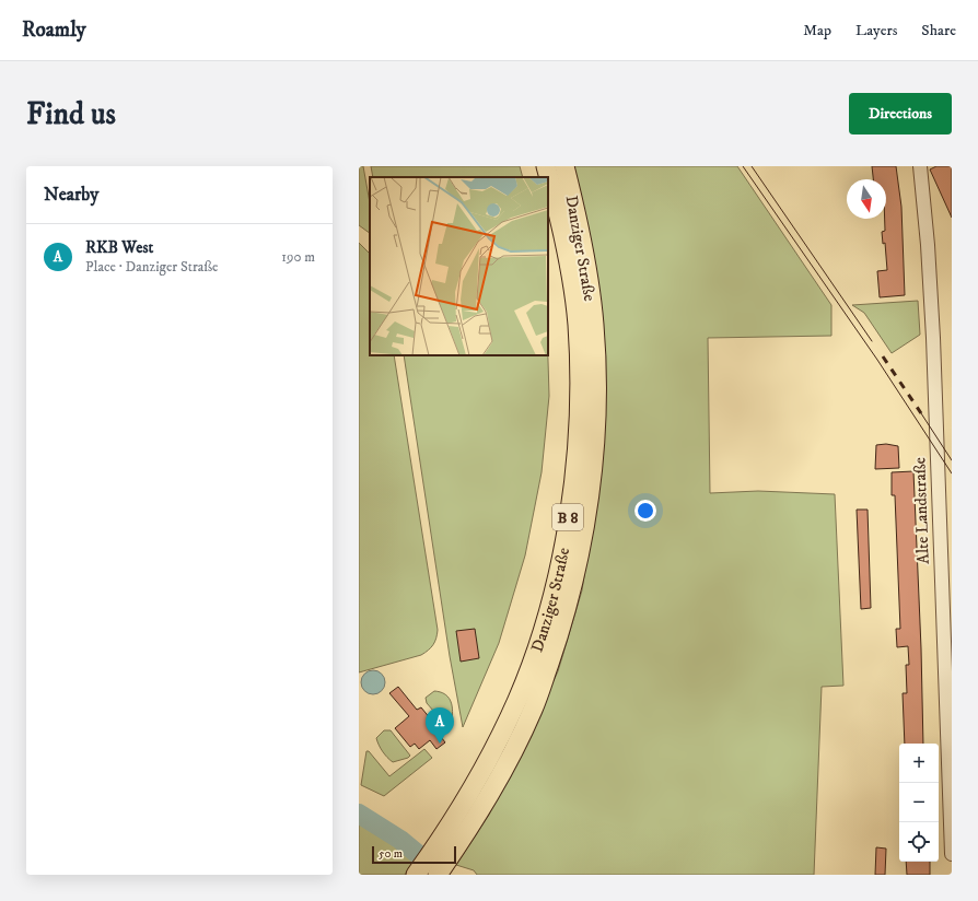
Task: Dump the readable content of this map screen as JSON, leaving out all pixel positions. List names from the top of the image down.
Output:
{
  "streets": {
    "highway": ["Danziger Straße", "B 8"],
    "street": ["Alte Landstraße"]
  },
  "scale_bar": "50 m",
  "north": "bottom",
  "page": {
    "header": "Roamly",
    "nav": ["Map", "Layers", "Share"],
    "buttons": "Directions",
    "title": "Find us",
    "heading": "Nearby",
    "list": [
      {
        "mark": "A",
        "name": "RKB West",
        "note": "Place · Danziger Straße",
        "value": "190 m"
      }
    ],
    "pins": "A",
    "map_buttons": ["+", "−"],
    "scale": "50 m"
  }
}
